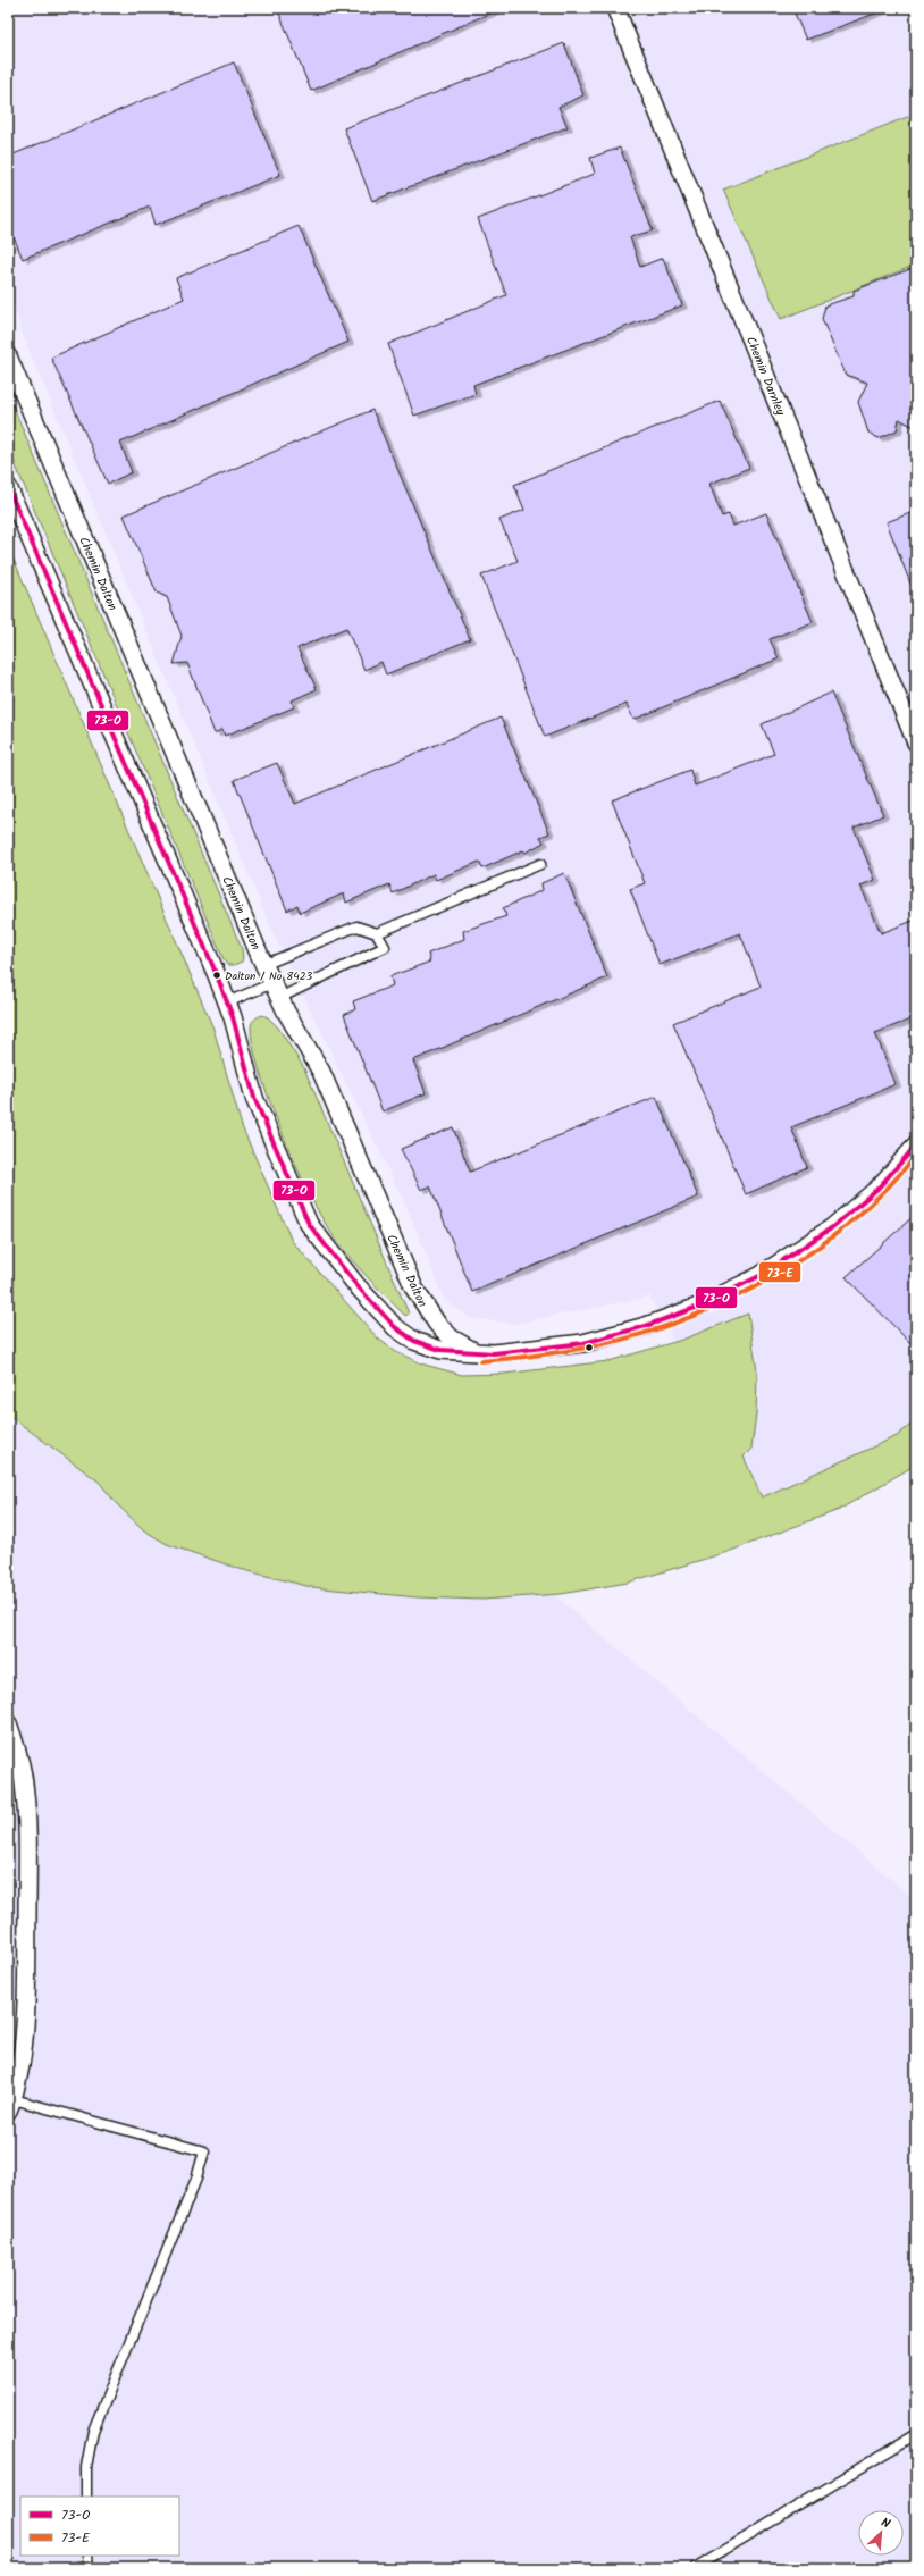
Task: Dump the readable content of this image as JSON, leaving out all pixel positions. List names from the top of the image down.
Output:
{
  "streets": {
    "street": ["Chemin Darnley", "Chemin Dalton"]
  },
  "places": ["Dalton / No 8423"],
  "lines": ["transit line 73-O", "transit line 73-E"],
  "legend": ["73-O", "73-E"],
  "north": "top right"
}
